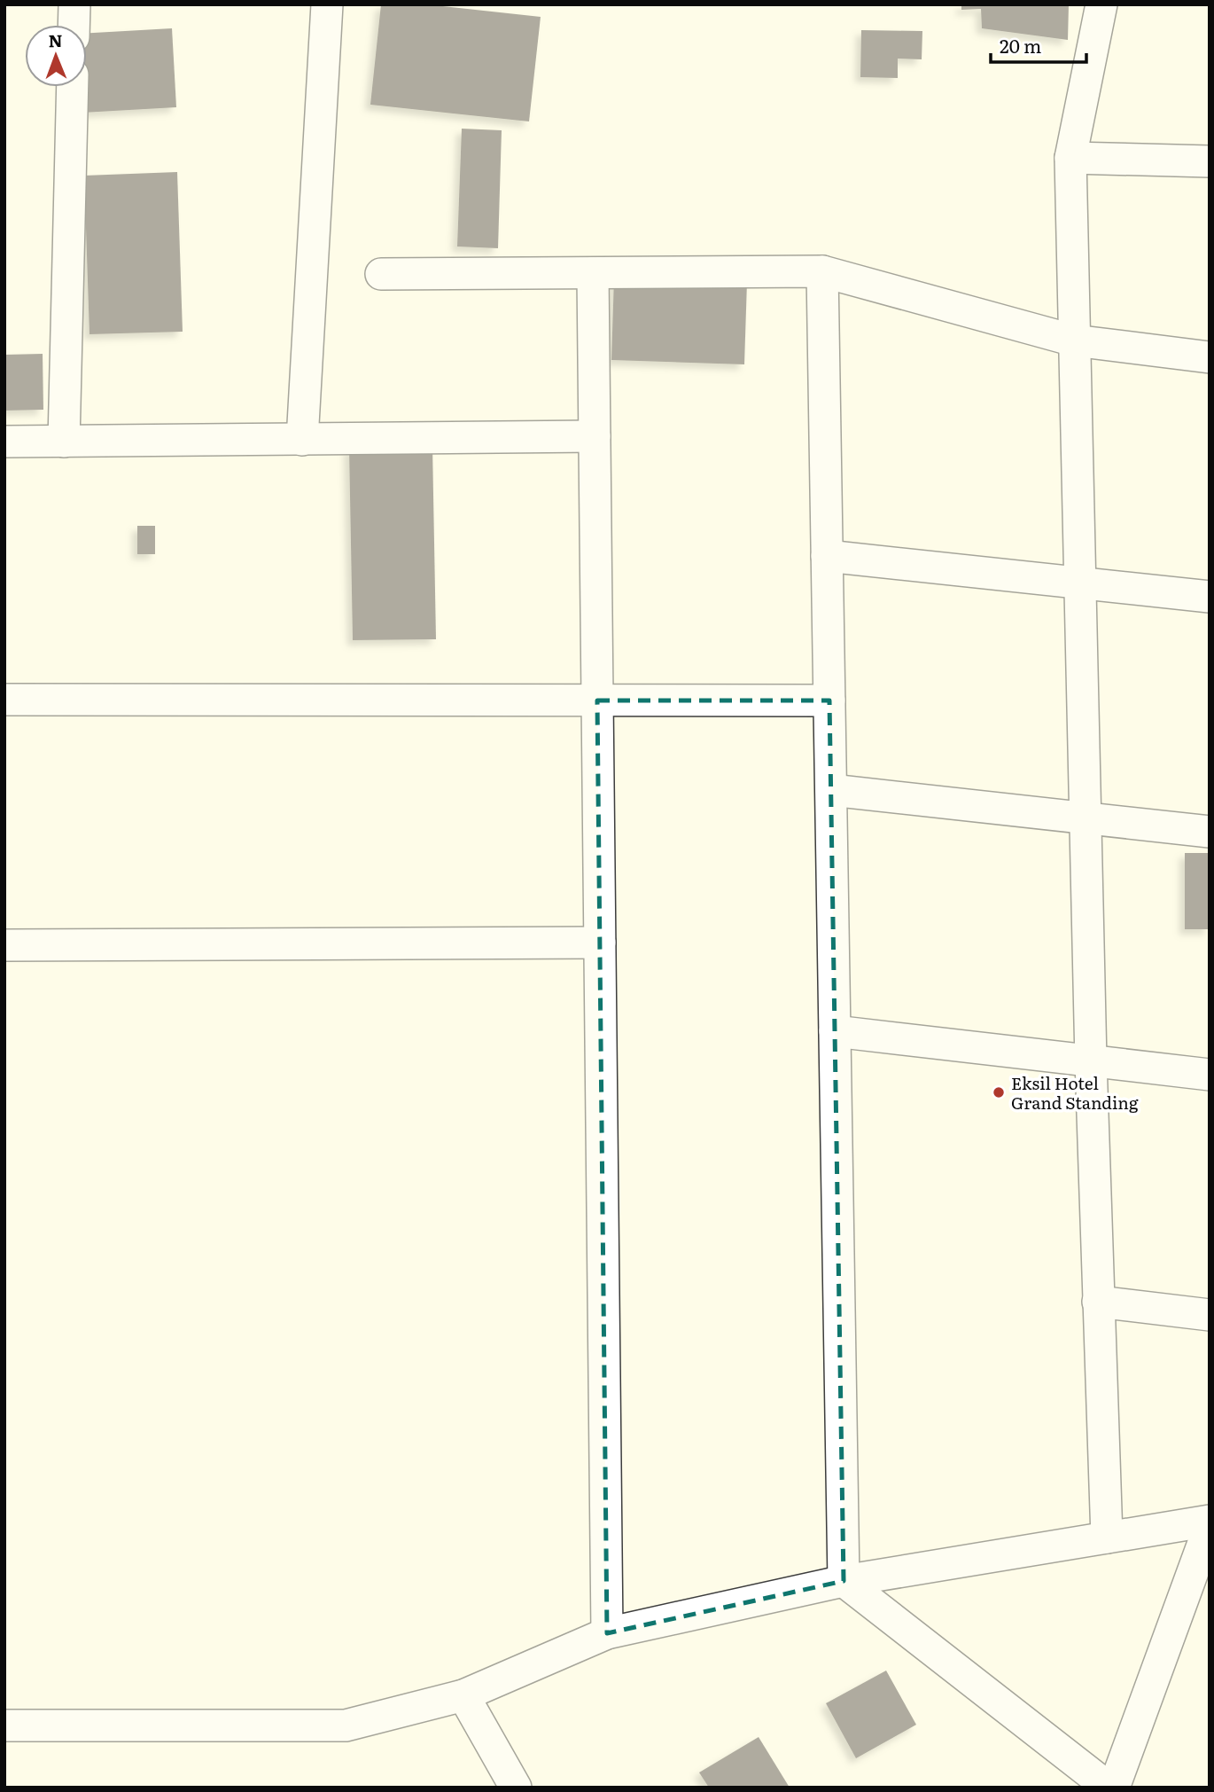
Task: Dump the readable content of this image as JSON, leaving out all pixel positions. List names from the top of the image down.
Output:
{
  "places": ["Eksil Hotel Grand Standing"],
  "scale_bar": "20 m",
  "north": "top"
}
